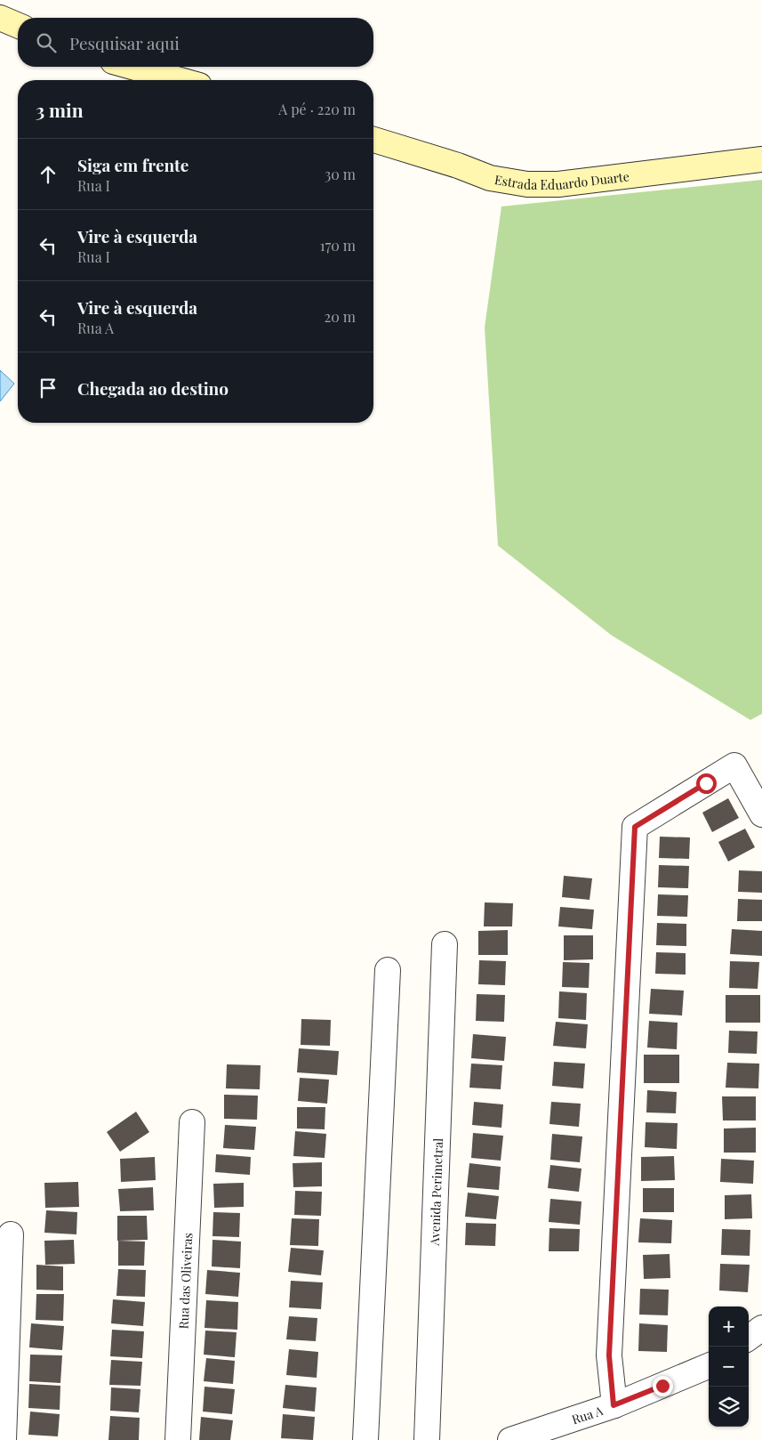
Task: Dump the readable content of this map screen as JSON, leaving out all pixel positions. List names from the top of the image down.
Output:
{
  "streets": {
    "street": [
      "Estrada Eduardo Duarte",
      "Avenida Perimetral",
      "Rua das Oliveiras",
      "Rua A"
    ]
  },
  "page": {
    "search": "Pesquisar aqui",
    "heading": ["3 min", "A pé · 220 m"],
    "list": [
      ["Siga em frente", "Rua I", "30 m"],
      ["Vire à esquerda", "Rua I", "170 m"],
      ["Vire à esquerda", "Rua A", "20 m"],
      "Chegada ao destino"
    ],
    "map_buttons": ["+", "−"]
  }
}
